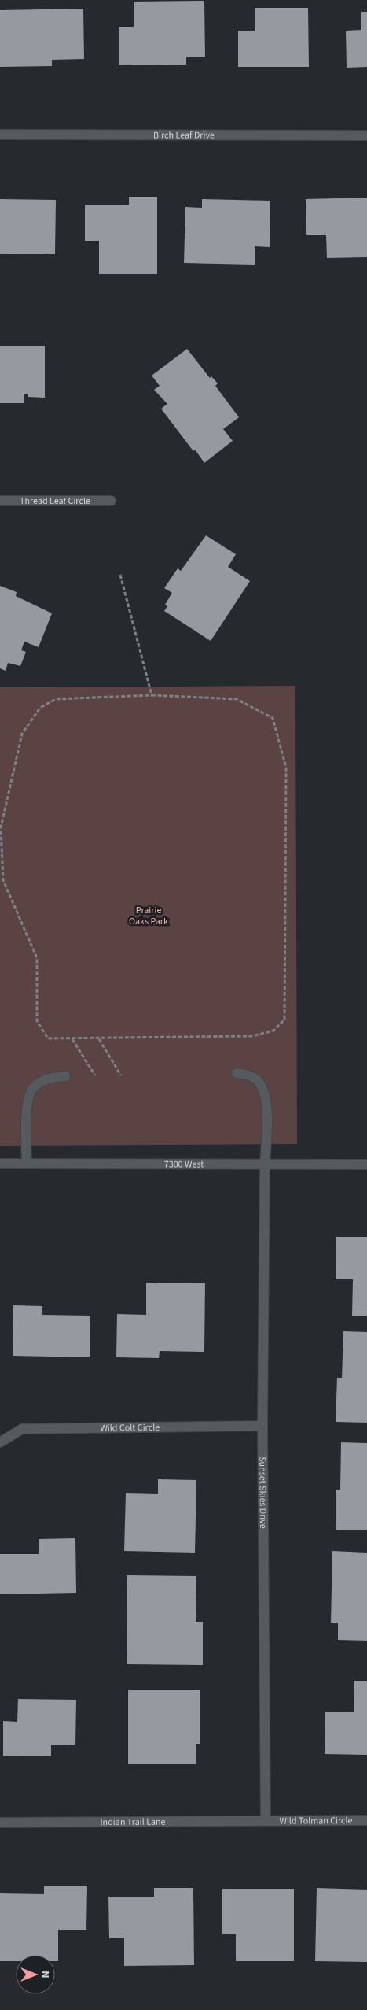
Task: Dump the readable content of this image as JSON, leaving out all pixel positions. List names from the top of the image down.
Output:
{
  "streets": {
    "street": [
      "Birch Leaf Drive",
      "Thread Leaf Circle",
      "7300 West",
      "Wild Colt Circle",
      "Sunset Skies Drive",
      "Wild Tolman Circle",
      "Indian Trail Lane"
    ]
  },
  "crossings": [
    ["7300 West", "Sunset Skies Drive"],
    ["Wild Colt Circle", "Sunset Skies Drive"],
    ["Sunset Skies Drive", "Wild Tolman Circle"],
    ["Sunset Skies Drive", "Indian Trail Lane"],
    ["Wild Tolman Circle", "Indian Trail Lane"]
  ],
  "parks": ["Prairie Oaks Park"],
  "north": "right"
}
